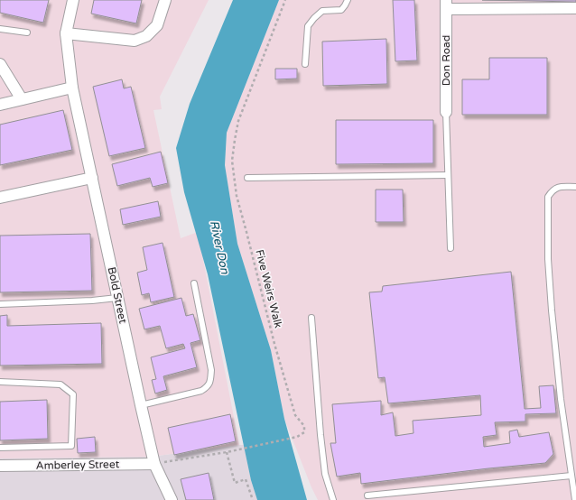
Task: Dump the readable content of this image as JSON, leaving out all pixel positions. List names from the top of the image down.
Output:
{
  "streets": {
    "street": ["Don Road", "Bold Street", "Amberley Street"],
    "path": ["Five Weirs Walk"]
  },
  "crossings": [
    ["Five Weirs Walk", "Bold Street"],
    ["Five Weirs Walk", "Amberley Street"],
    ["Bold Street", "Amberley Street"]
  ],
  "water": ["River Don"]
}
